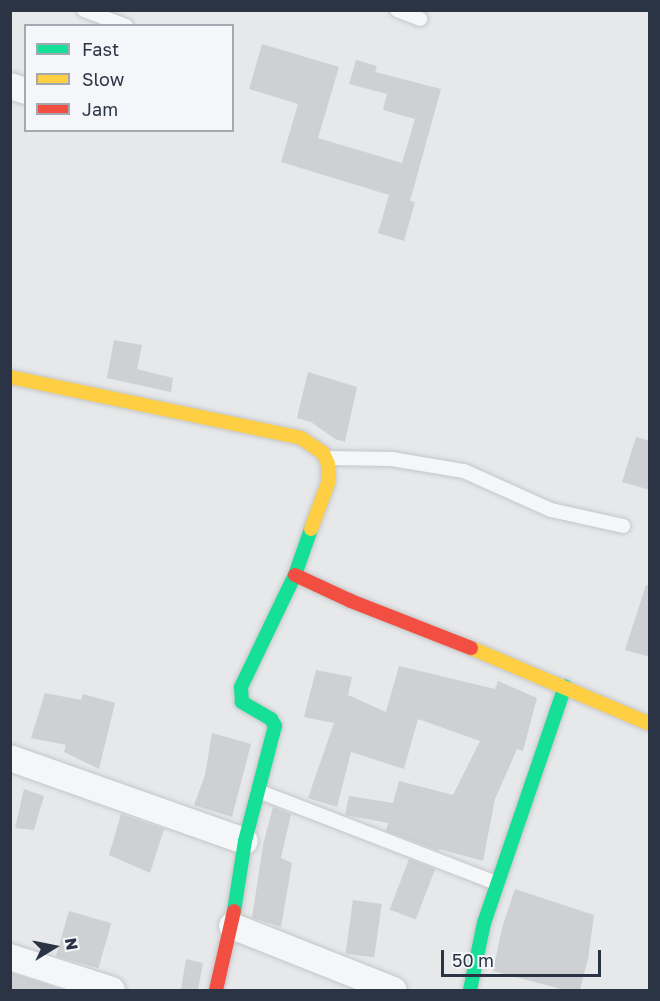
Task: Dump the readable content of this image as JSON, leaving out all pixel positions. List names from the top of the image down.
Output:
{
  "legend": ["Fast", "Slow", "Jam"],
  "scale_bar": "50 m",
  "north": "right"
}
